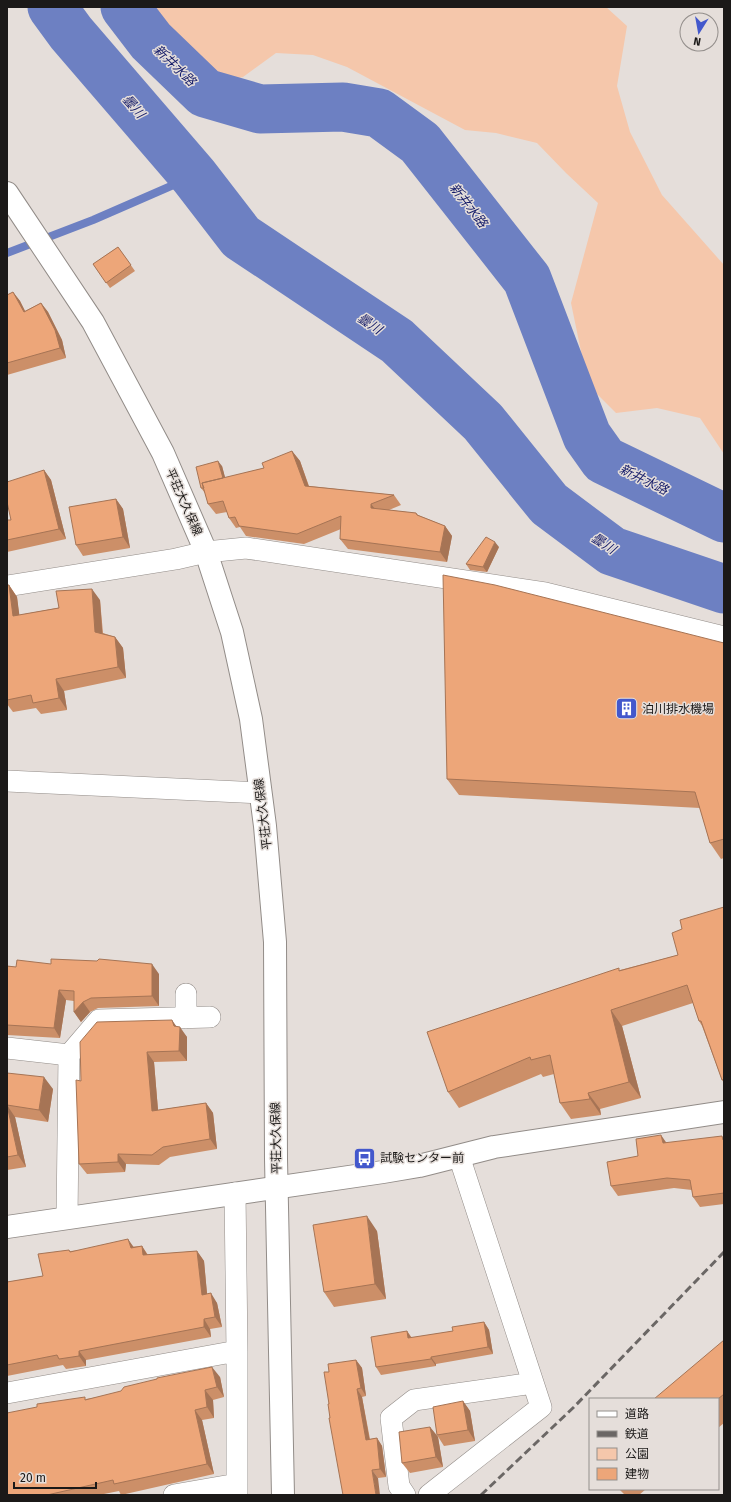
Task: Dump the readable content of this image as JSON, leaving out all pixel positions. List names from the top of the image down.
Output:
{
  "streets": {
    "main road": ["平荘大久保線"]
  },
  "water": ["新井水路", "曇川"],
  "places": {
    "building": ["泊川排水機場"],
    "bus stop": ["試験センター前"]
  },
  "legend": [
    "道路",
    "鉄道",
    "公園",
    "建物"
  ],
  "scale_bar": "20 m",
  "north": "bottom"
}
